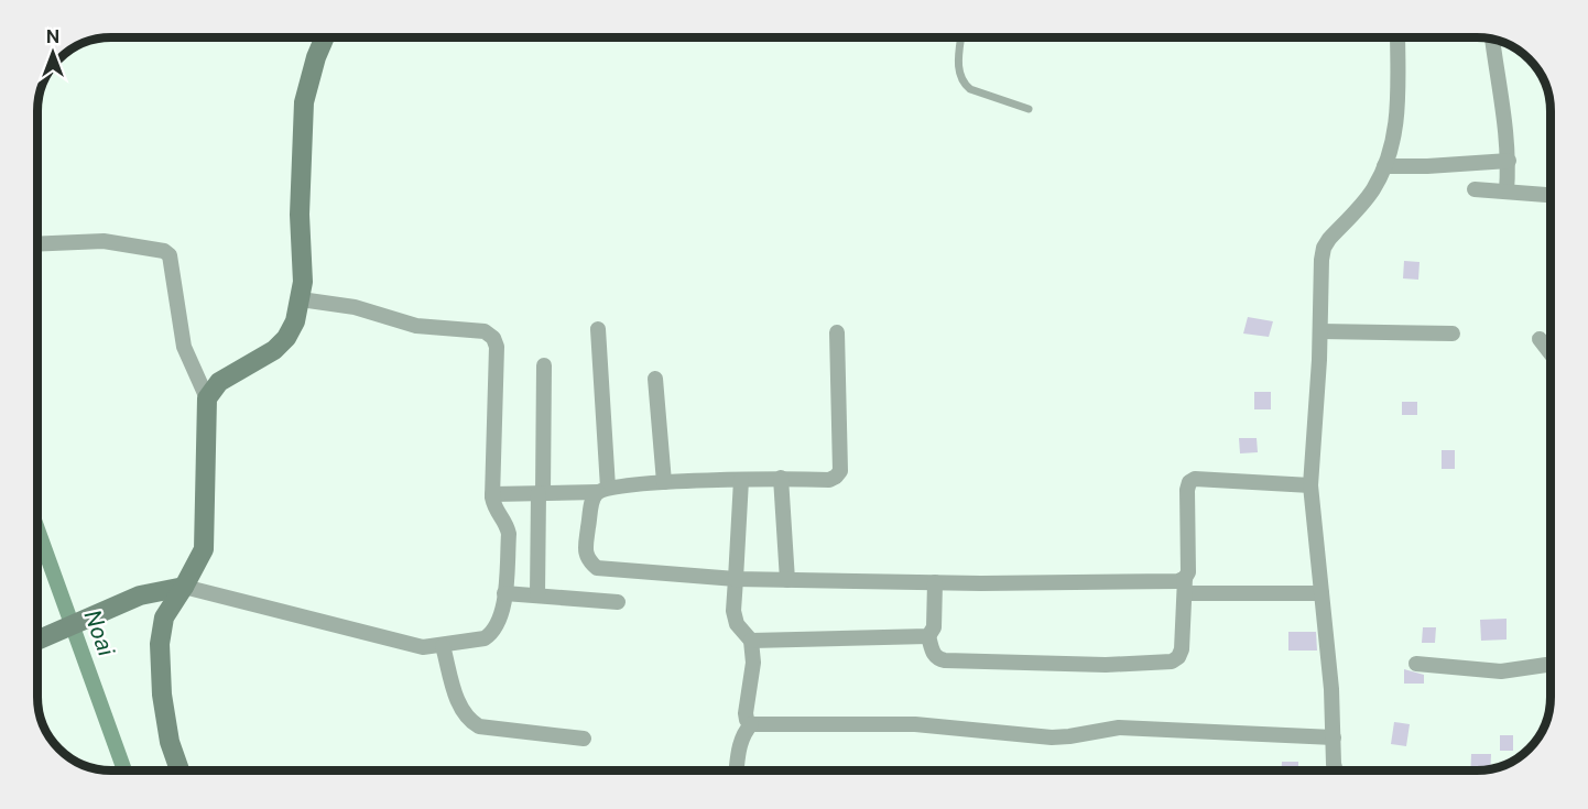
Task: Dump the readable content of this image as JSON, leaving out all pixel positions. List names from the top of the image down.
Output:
{
  "water": ["Noai"],
  "north": "top"
}
